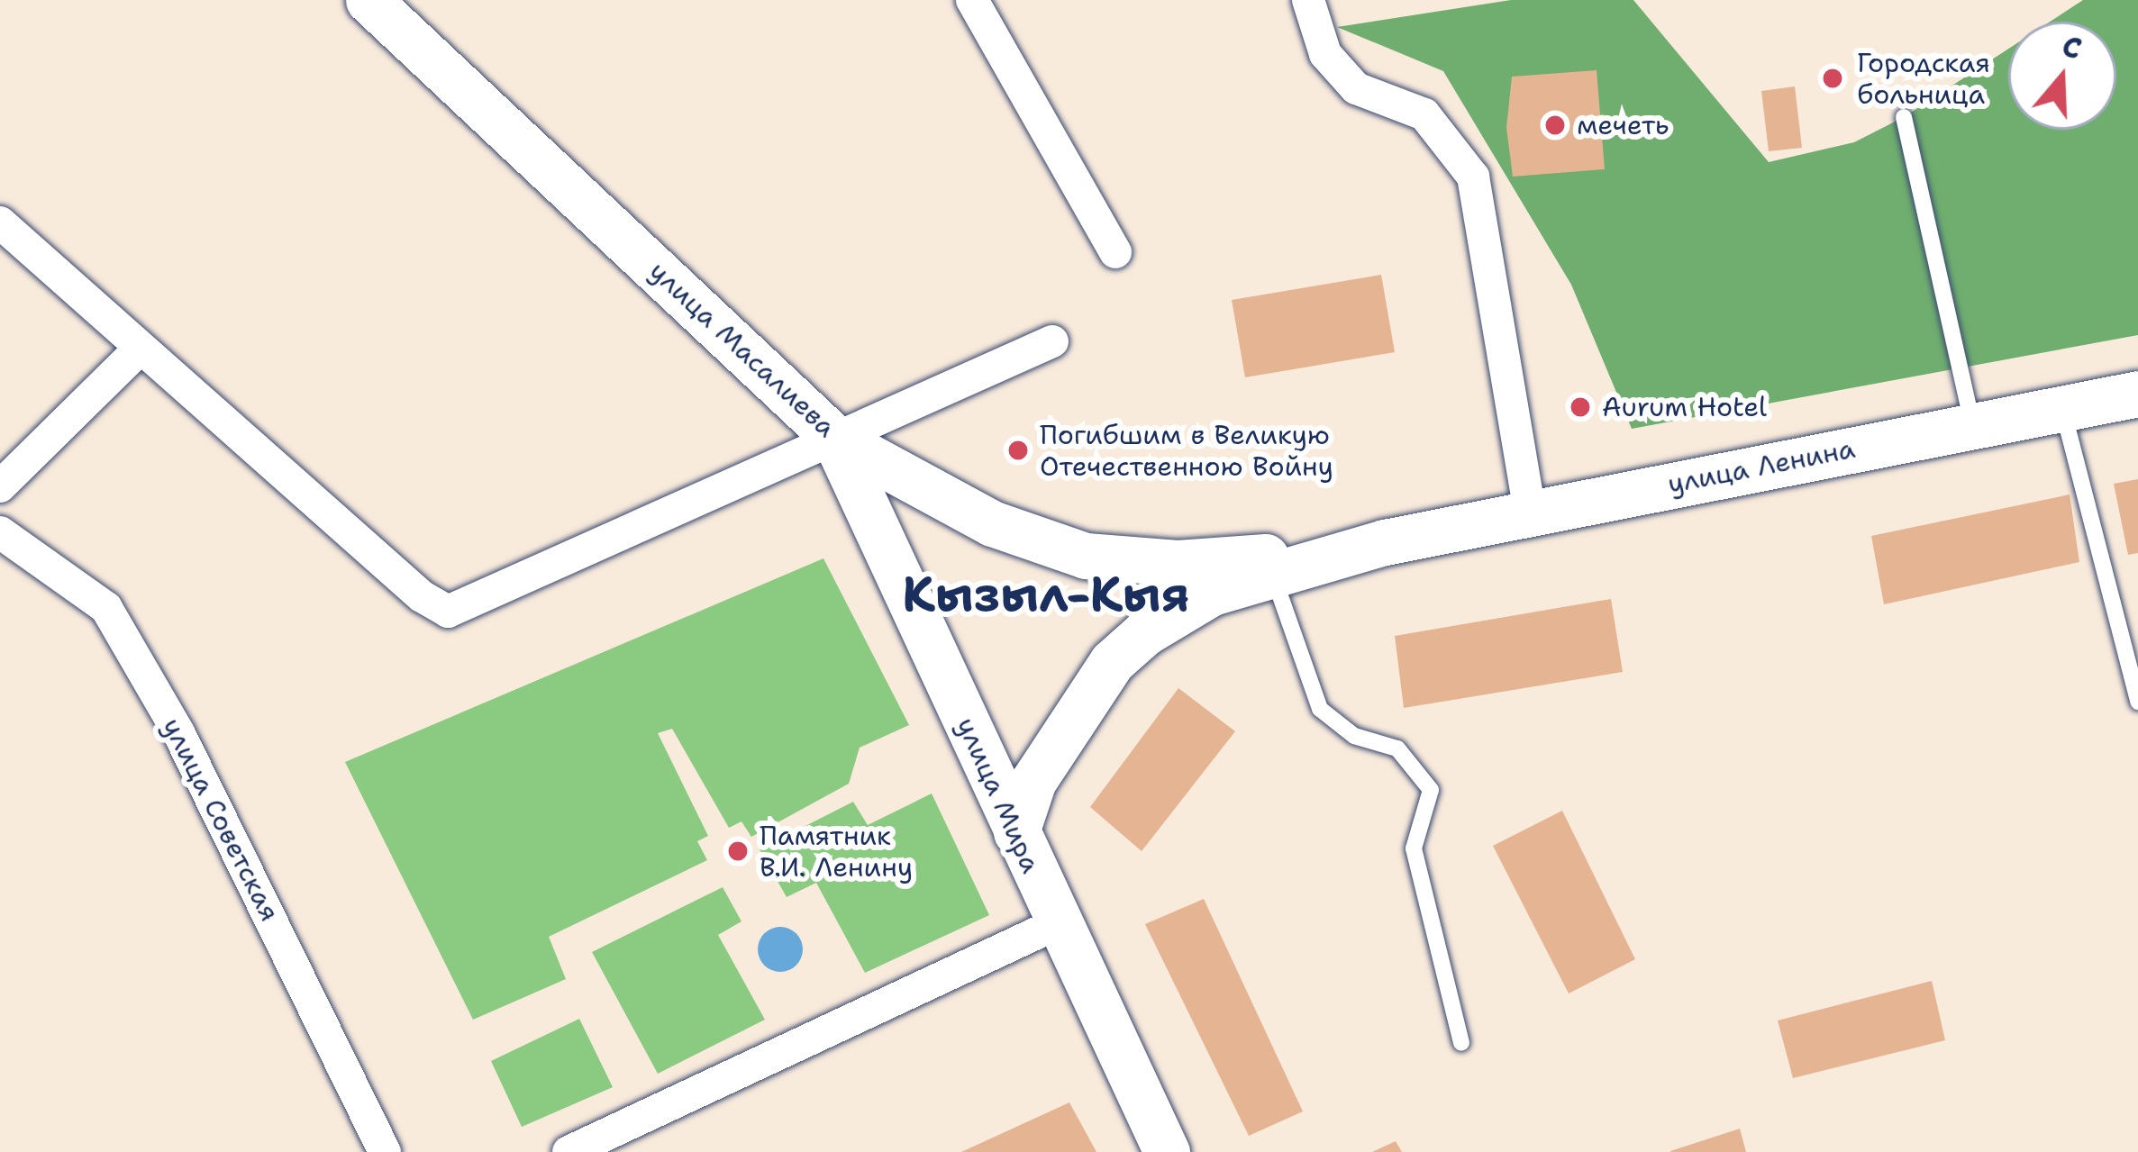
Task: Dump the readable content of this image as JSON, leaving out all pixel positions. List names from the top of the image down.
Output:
{
  "streets": {
    "main road": ["улица Масалиева", "улица Ленина", "улица Мира"],
    "street": ["улица Советская"]
  },
  "crossings": [
    ["улица Масалиева", "улица Ленина"],
    ["улица Масалиева", "улица Мира"]
  ],
  "districts": ["Кызыл-Кыя"],
  "places": [
    "Городская больница",
    "мечеть",
    "Aurum Hotel",
    "Погибшим в Великую Отечественною Войну",
    "Памятник В.И. Ленину"
  ],
  "north": "top"
}
